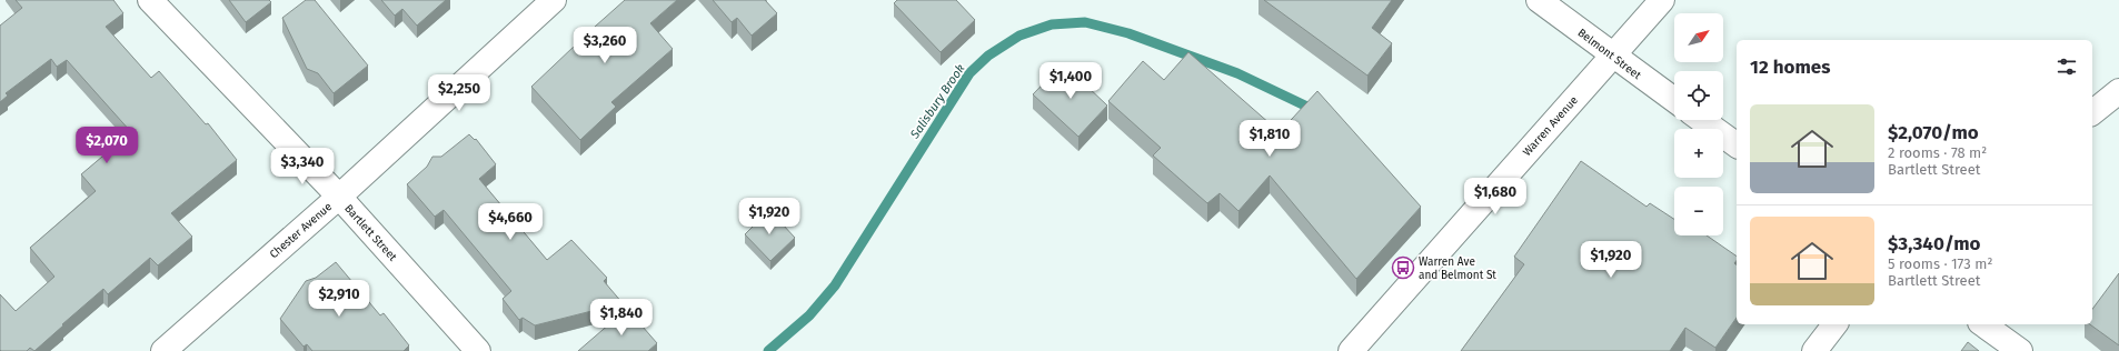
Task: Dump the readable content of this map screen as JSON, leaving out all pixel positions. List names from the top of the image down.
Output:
{
  "streets": {
    "street": [
      "Belmont Street",
      "Warren Avenue",
      "Chester Avenue",
      "Bartlett Street"
    ]
  },
  "crossings": [
    ["Belmont Street", "Warren Avenue"],
    ["Chester Avenue", "Bartlett Street"]
  ],
  "water": ["Salisbury Brook"],
  "places": {
    "bus stop": ["Warren Ave and Belmont St"]
  },
  "north": "top right",
  "page": {
    "map_buttons": ["+", "−"],
    "price": [
      "$3,260",
      "$1,400",
      "$2,250",
      "$1,810",
      "$2,070",
      "$3,340",
      "$1,680",
      "$1,920",
      "$4,660",
      "$1,920",
      "$2,910",
      "$1,840"
    ],
    "heading": "12 homes",
    "list": [
      {
        "name": "$2,070/mo",
        "note": "2 rooms · 78 m² · Bartlett Street"
      },
      {
        "name": "$3,340/mo",
        "note": "5 rooms · 173 m² · Bartlett Street"
      }
    ]
  }
}
